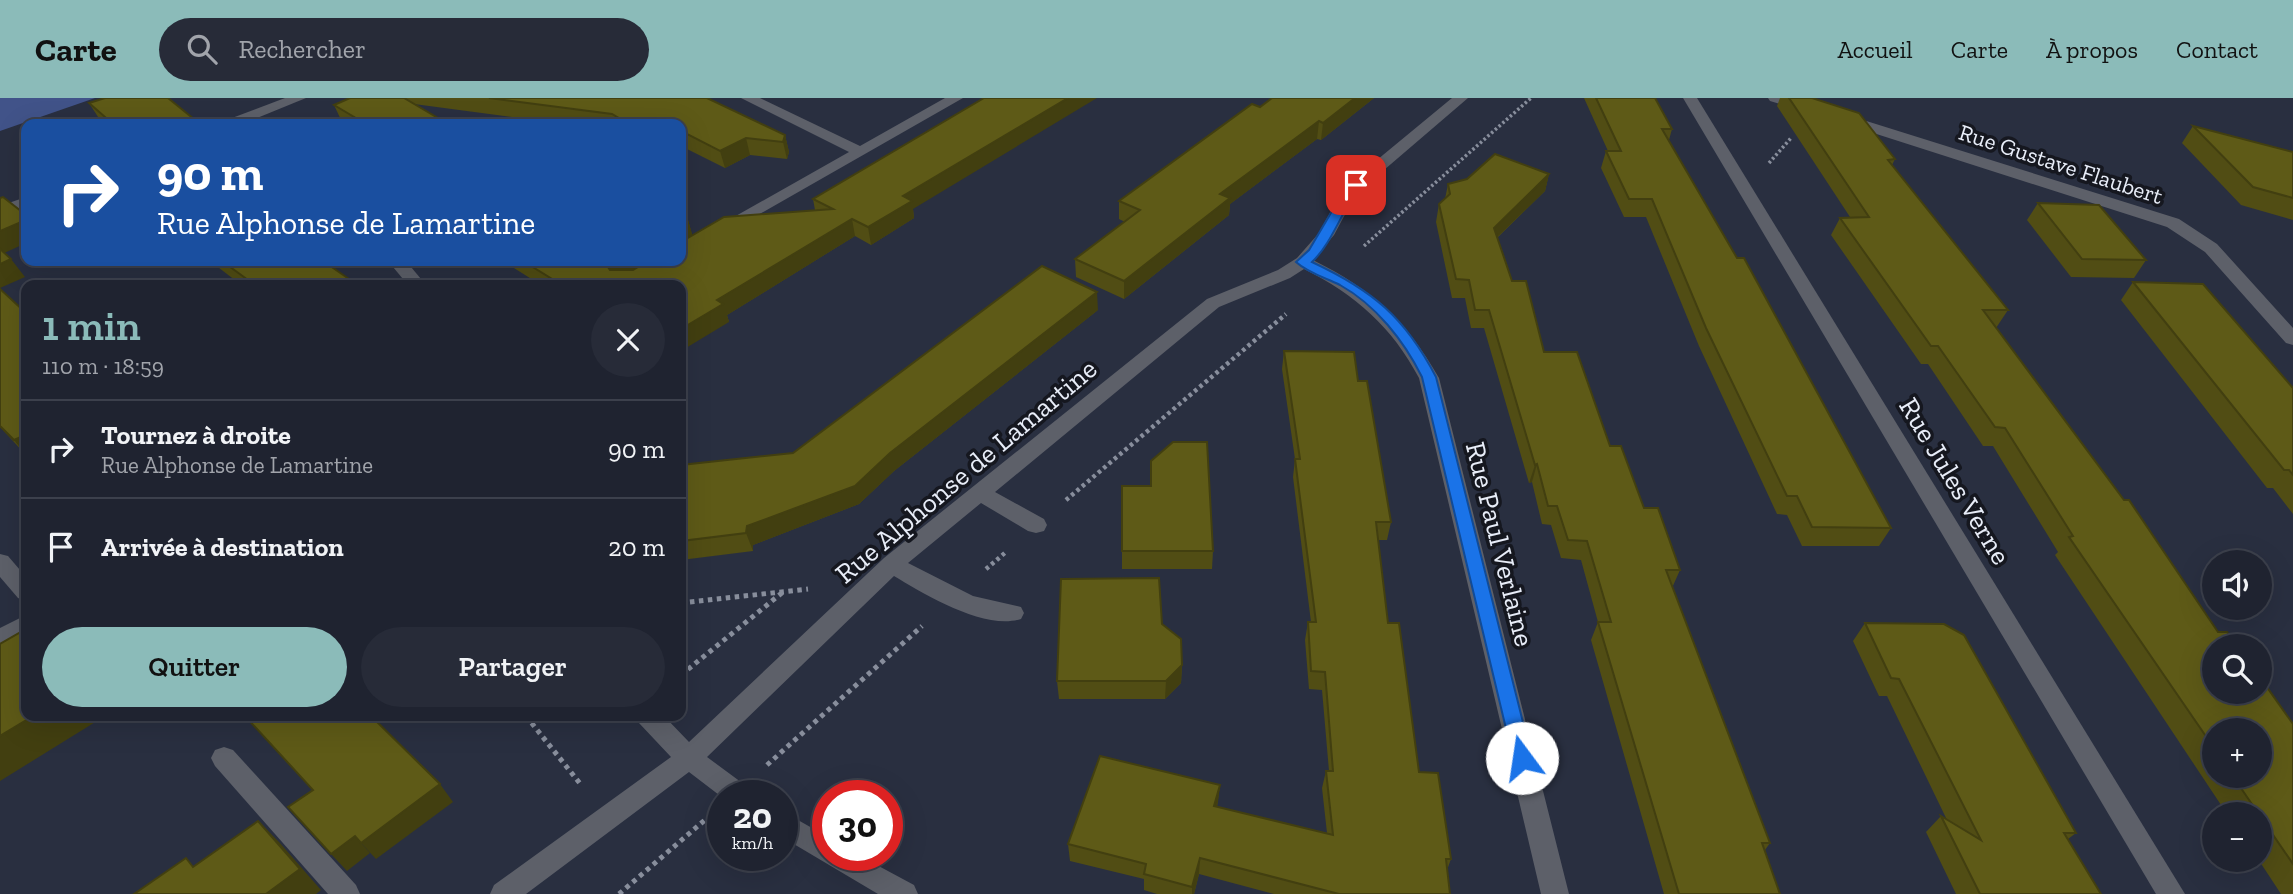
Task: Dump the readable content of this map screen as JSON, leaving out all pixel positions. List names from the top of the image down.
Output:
{
  "streets": {
    "street": [
      "Rue Gustave Flaubert",
      "Rue Alphonse de Lamartine",
      "Rue Jules Verne",
      "Rue Paul Verlaine"
    ]
  },
  "crossings": [
    ["Rue Alphonse de Lamartine", "Rue Paul Verlaine"]
  ],
  "page": {
    "header": "Carte",
    "search": "Rechercher",
    "nav": [
      "Accueil",
      "Carte",
      "À propos",
      "Contact"
    ],
    "turn": ["90 m", "Rue Alphonse de Lamartine"],
    "heading": ["1 min", "110 m · 18:59"],
    "list": [
      {
        "name": "Tournez à droite",
        "note": "Rue Alphonse de Lamartine",
        "value": "90 m"
      },
      {
        "name": "Arrivée à destination",
        "value": "20 m"
      }
    ],
    "map_buttons": ["+", "−"],
    "buttons": ["Quitter", "Partager"],
    "speed": "20 km/h",
    "limit": "30"
  }
}
